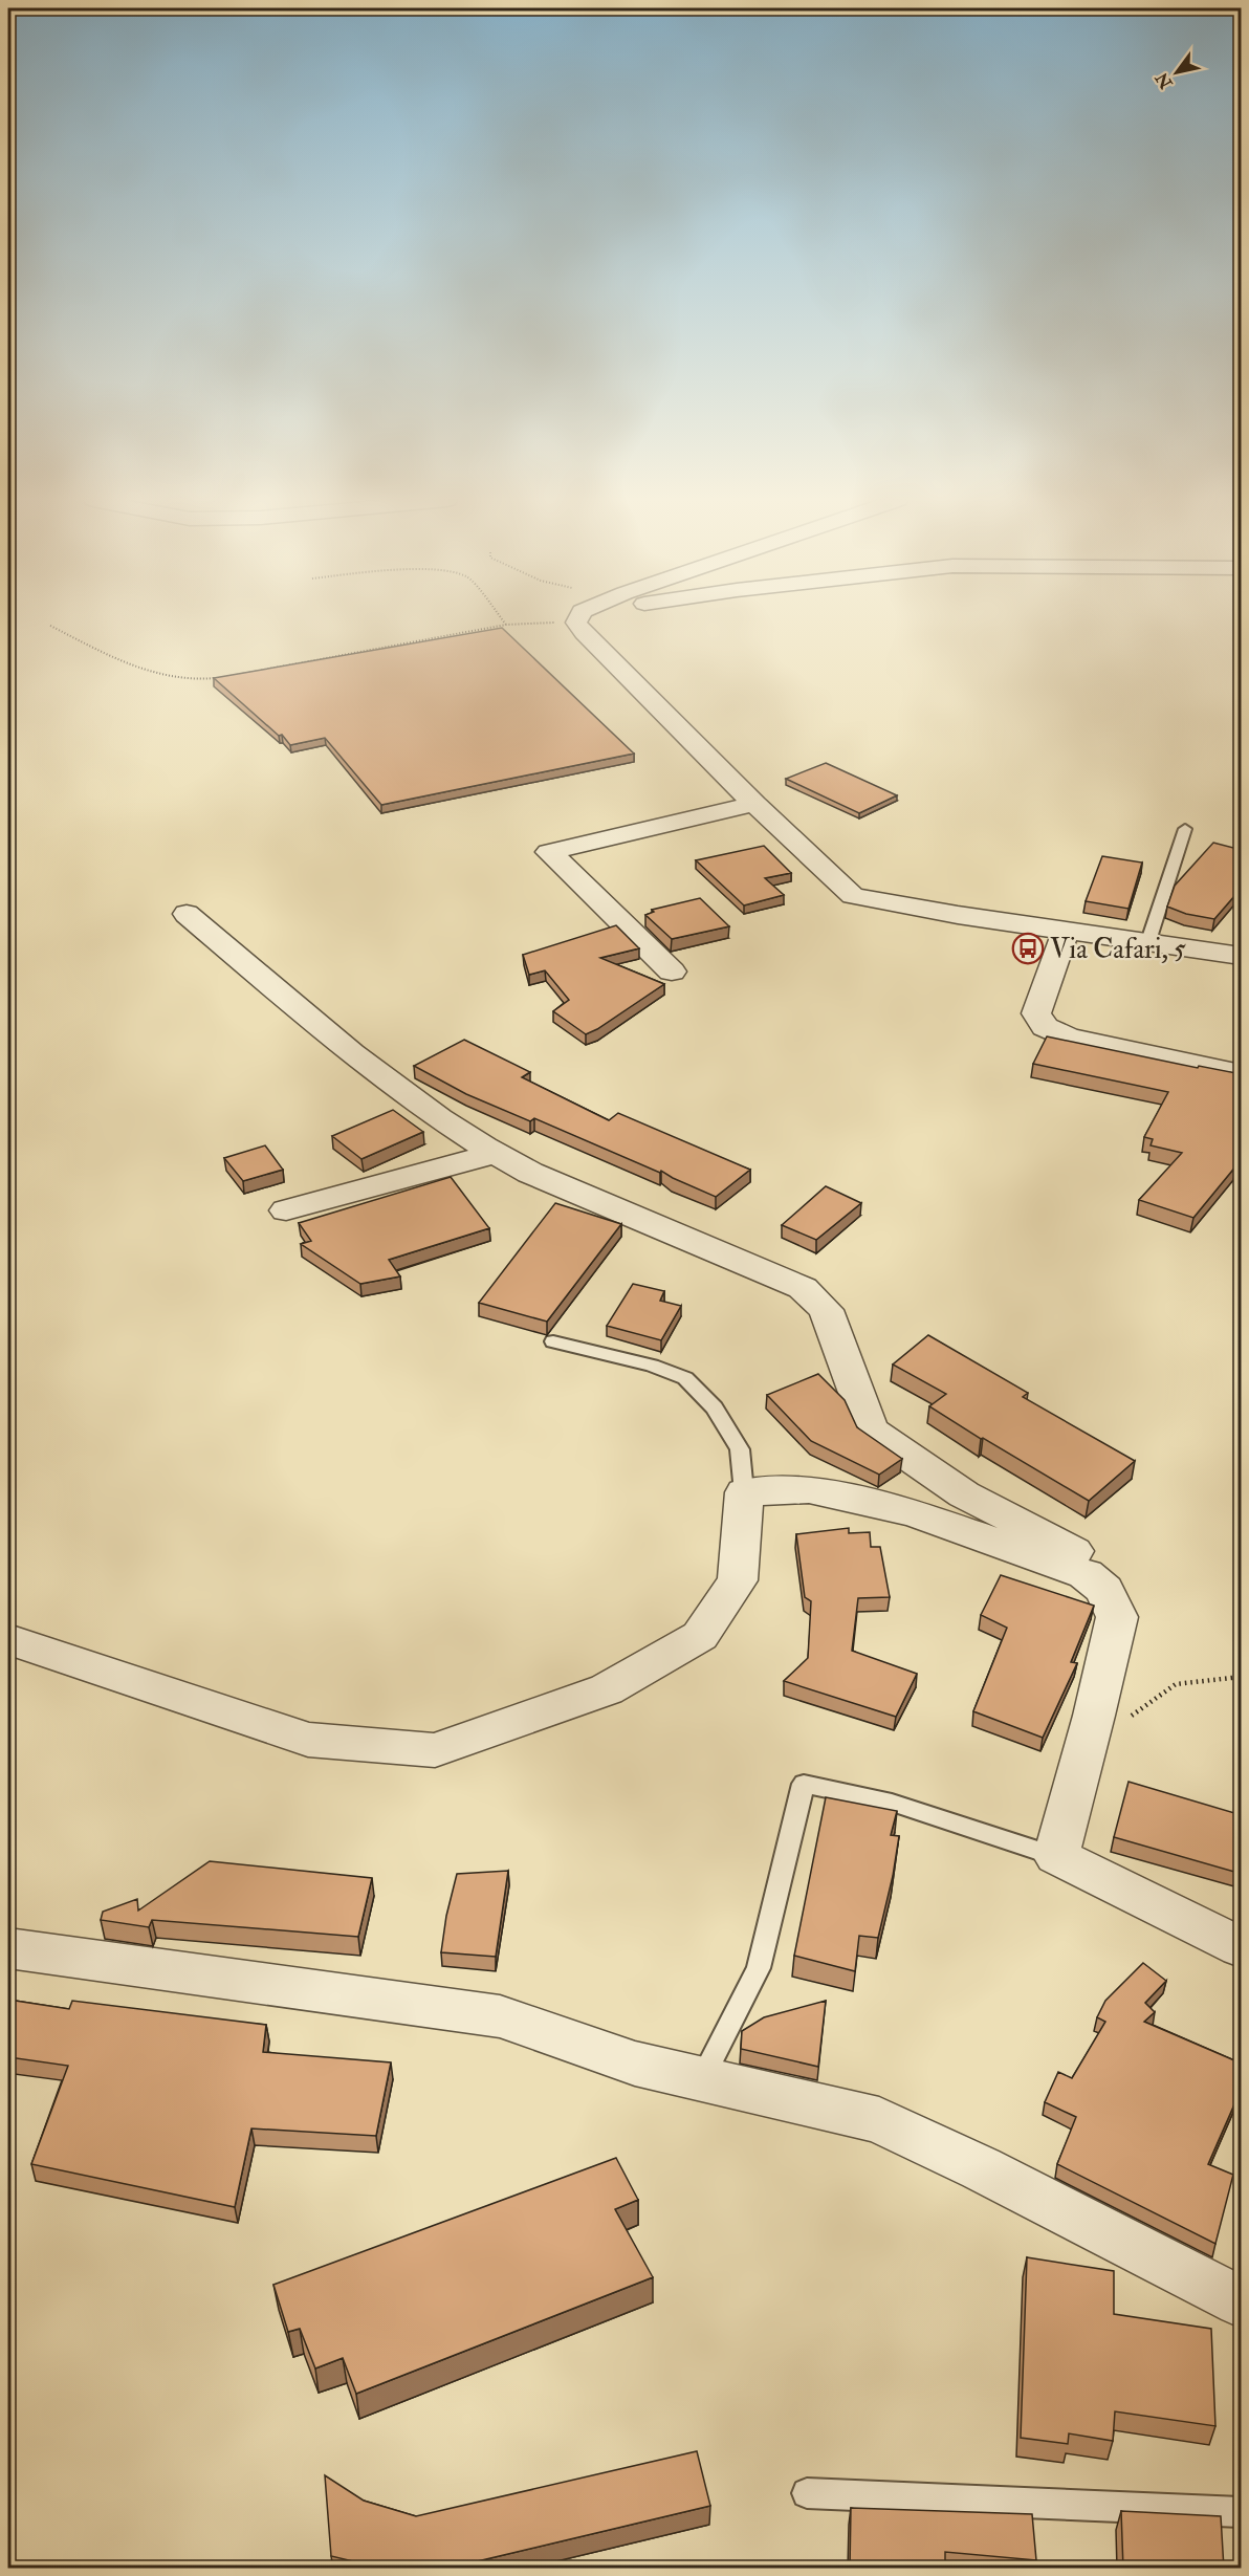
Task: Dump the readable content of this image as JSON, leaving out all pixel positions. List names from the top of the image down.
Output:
{
  "places": {
    "bus stop": ["Via Cafari, 5"]
  },
  "north": "bottom left"
}
